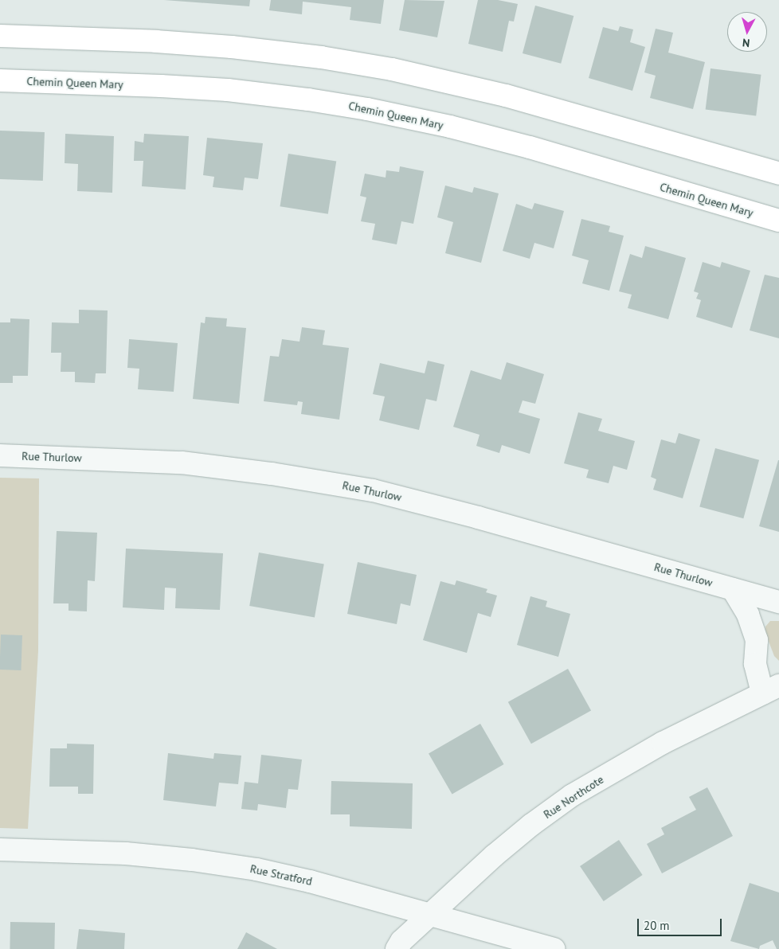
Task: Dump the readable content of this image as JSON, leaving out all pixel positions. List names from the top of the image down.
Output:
{
  "streets": {
    "street": [
      "Chemin Queen Mary",
      "Rue Thurlow",
      "Rue Northcote",
      "Rue Stratford"
    ]
  },
  "crossings": [
    ["Rue Northcote", "Rue Stratford"]
  ],
  "scale_bar": "20 m",
  "north": "bottom"
}
